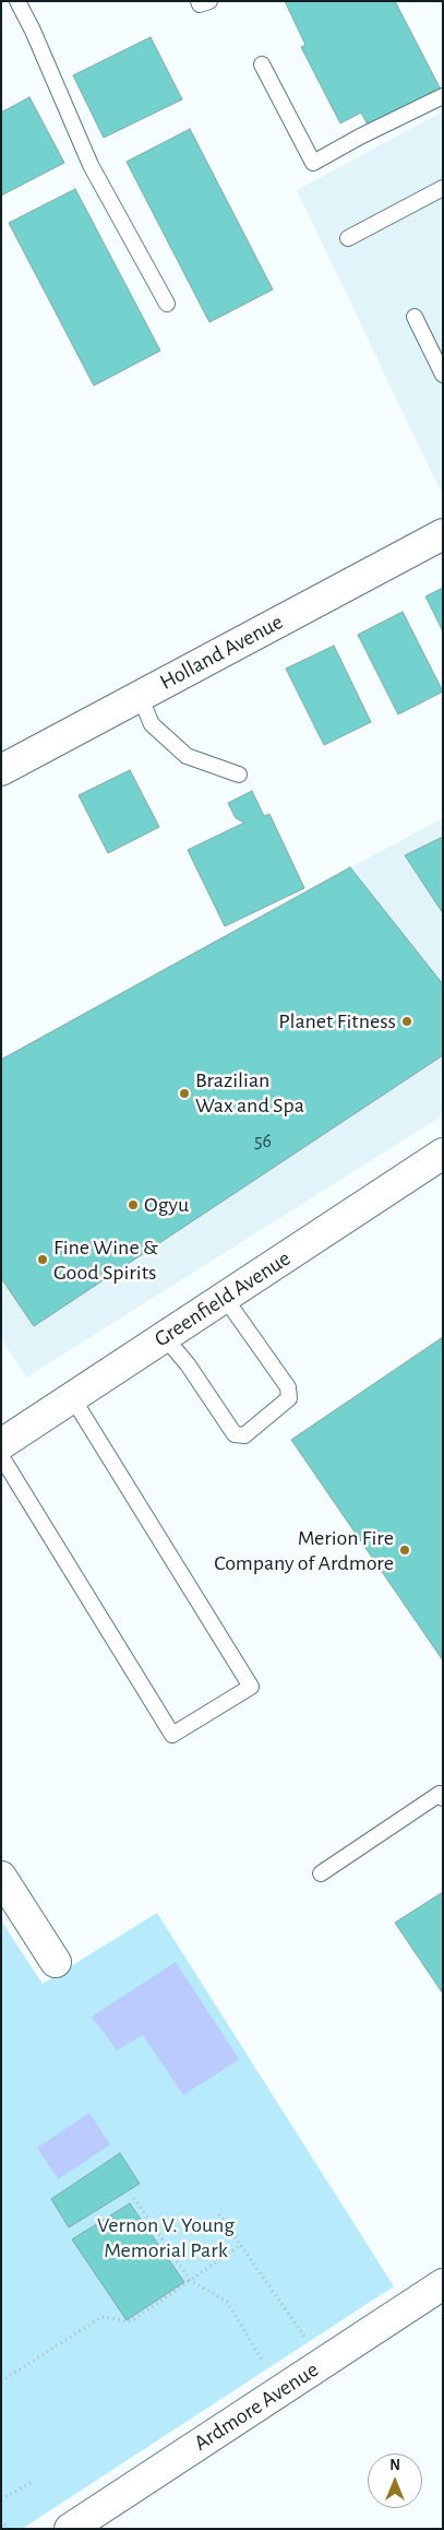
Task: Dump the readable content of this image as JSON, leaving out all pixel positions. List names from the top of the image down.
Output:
{
  "streets": {
    "street": ["Holland Avenue", "Greenfield Avenue", "Ardmore Avenue"]
  },
  "parks": ["Vernon V. Young Memorial Park"],
  "places": [
    "Planet Fitness",
    "Brazilian Wax and Spa",
    "Ogyu",
    "Fine Wine & Good Spirits",
    "Merion Fire Company of Ardmore"
  ],
  "house_numbers": ["56"],
  "north": "top"
}
